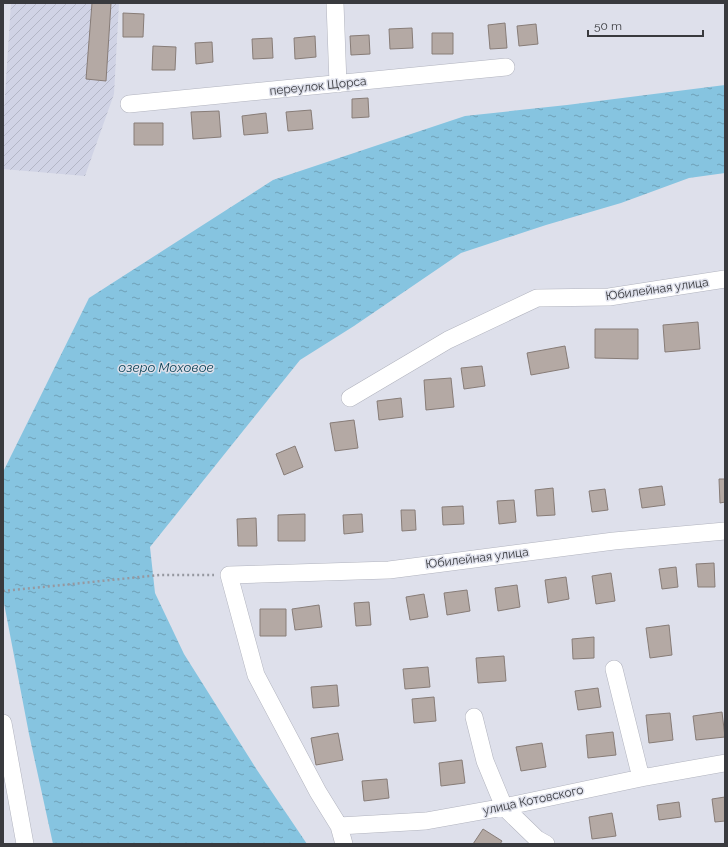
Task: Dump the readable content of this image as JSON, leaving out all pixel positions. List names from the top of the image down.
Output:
{
  "streets": {
    "street": ["переулок Щорса", "Юбилейная улица", "улица Котовского"]
  },
  "water": ["озеро Моховое"],
  "scale_bar": "50 m"
}
